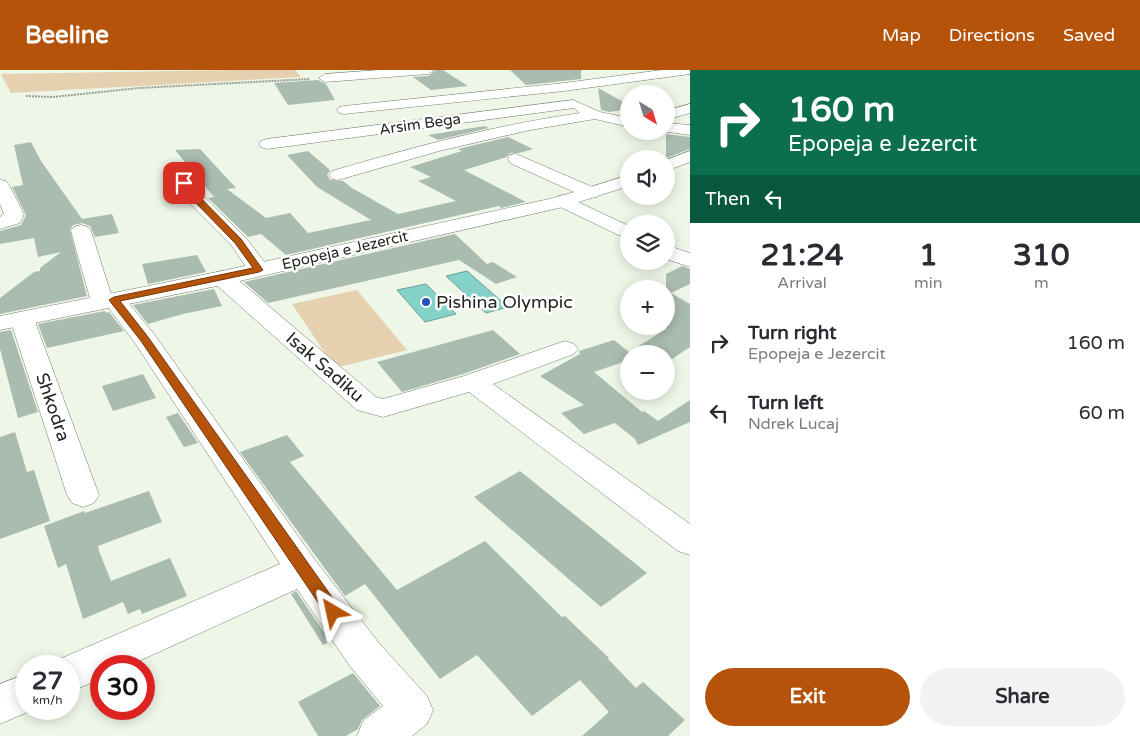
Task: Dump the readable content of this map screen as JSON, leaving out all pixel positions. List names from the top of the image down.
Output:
{
  "streets": {
    "street": [
      "Arsim Bega",
      "Epopeja e Jezercit",
      "Isak Sadiku",
      "Shkodra"
    ]
  },
  "crossings": [
    ["Epopeja e Jezercit", "Isak Sadiku"],
    ["Epopeja e Jezercit", "Shkodra"]
  ],
  "places": ["Pishina Olympic"],
  "north": "bottom right",
  "page": {
    "header": "Beeline",
    "nav": ["Map", "Directions", "Saved"],
    "turn": ["160 m", "Epopeja e Jezercit"],
    "map_buttons": ["+", "−"],
    "then": "Then",
    "eta": [
      "21:24",
      "Arrival",
      "1",
      "min",
      "310",
      "m"
    ],
    "list": [
      {
        "name": "Turn right",
        "note": "Epopeja e Jezercit",
        "value": "160 m"
      },
      {
        "name": "Turn left",
        "note": "Ndrek Lucaj",
        "value": "60 m"
      }
    ],
    "speed": "27 km/h",
    "limit": "30",
    "buttons": ["Exit", "Share"]
  }
}
